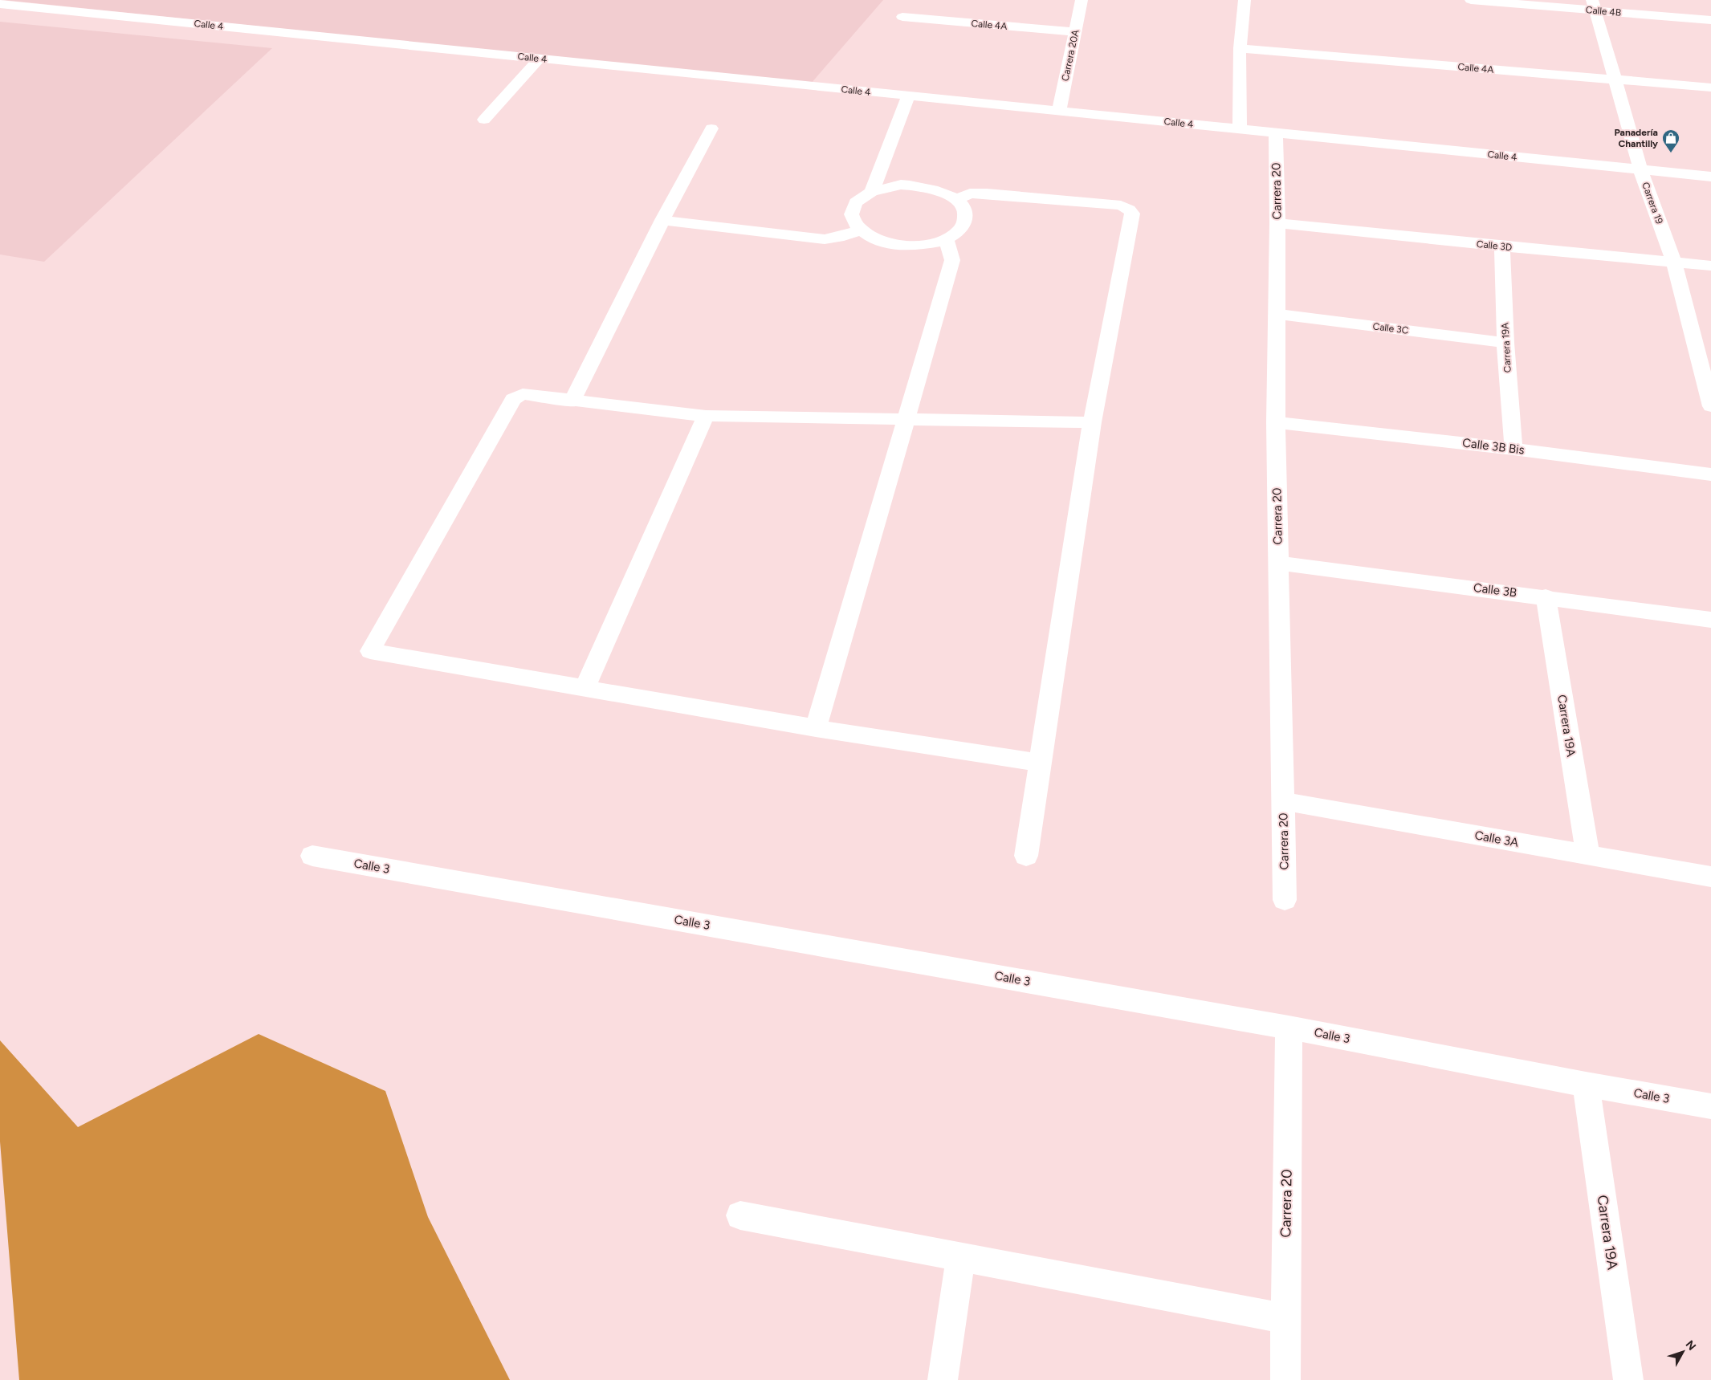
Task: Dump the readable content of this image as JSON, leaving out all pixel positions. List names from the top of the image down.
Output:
{
  "streets": {
    "street": [
      "Calle 4B",
      "Calle 4",
      "Calle 4A",
      "Carrera 20A",
      "Carrera 20",
      "Carrera 19",
      "Calle 3D",
      "Calle 3C",
      "Carrera 19A",
      "Calle 3B Bis",
      "Calle 3B",
      "Calle 3A",
      "Calle 3"
    ]
  },
  "crossings": [
    ["Calle 4B", "Carrera 19"],
    ["Calle 4", "Carrera 20A"],
    ["Calle 4", "Carrera 20"],
    ["Calle 4", "Carrera 19"],
    ["Calle 4A", "Carrera 20A"],
    ["Calle 4A", "Carrera 19"],
    ["Carrera 20", "Calle 3D"],
    ["Carrera 20", "Calle 3C"],
    ["Carrera 20", "Calle 3B Bis"],
    ["Carrera 20", "Calle 3B"],
    ["Carrera 20", "Calle 3A"],
    ["Carrera 20", "Calle 3"],
    ["Carrera 19", "Calle 3D"],
    ["Calle 3D", "Carrera 19A"],
    ["Calle 3C", "Carrera 19A"],
    ["Carrera 19A", "Calle 3B Bis"],
    ["Carrera 19A", "Calle 3B"],
    ["Carrera 19A", "Calle 3A"],
    ["Carrera 19A", "Calle 3"]
  ],
  "places": {
    "shop": ["Panadería Chantilly"]
  },
  "north": "top right"
}
